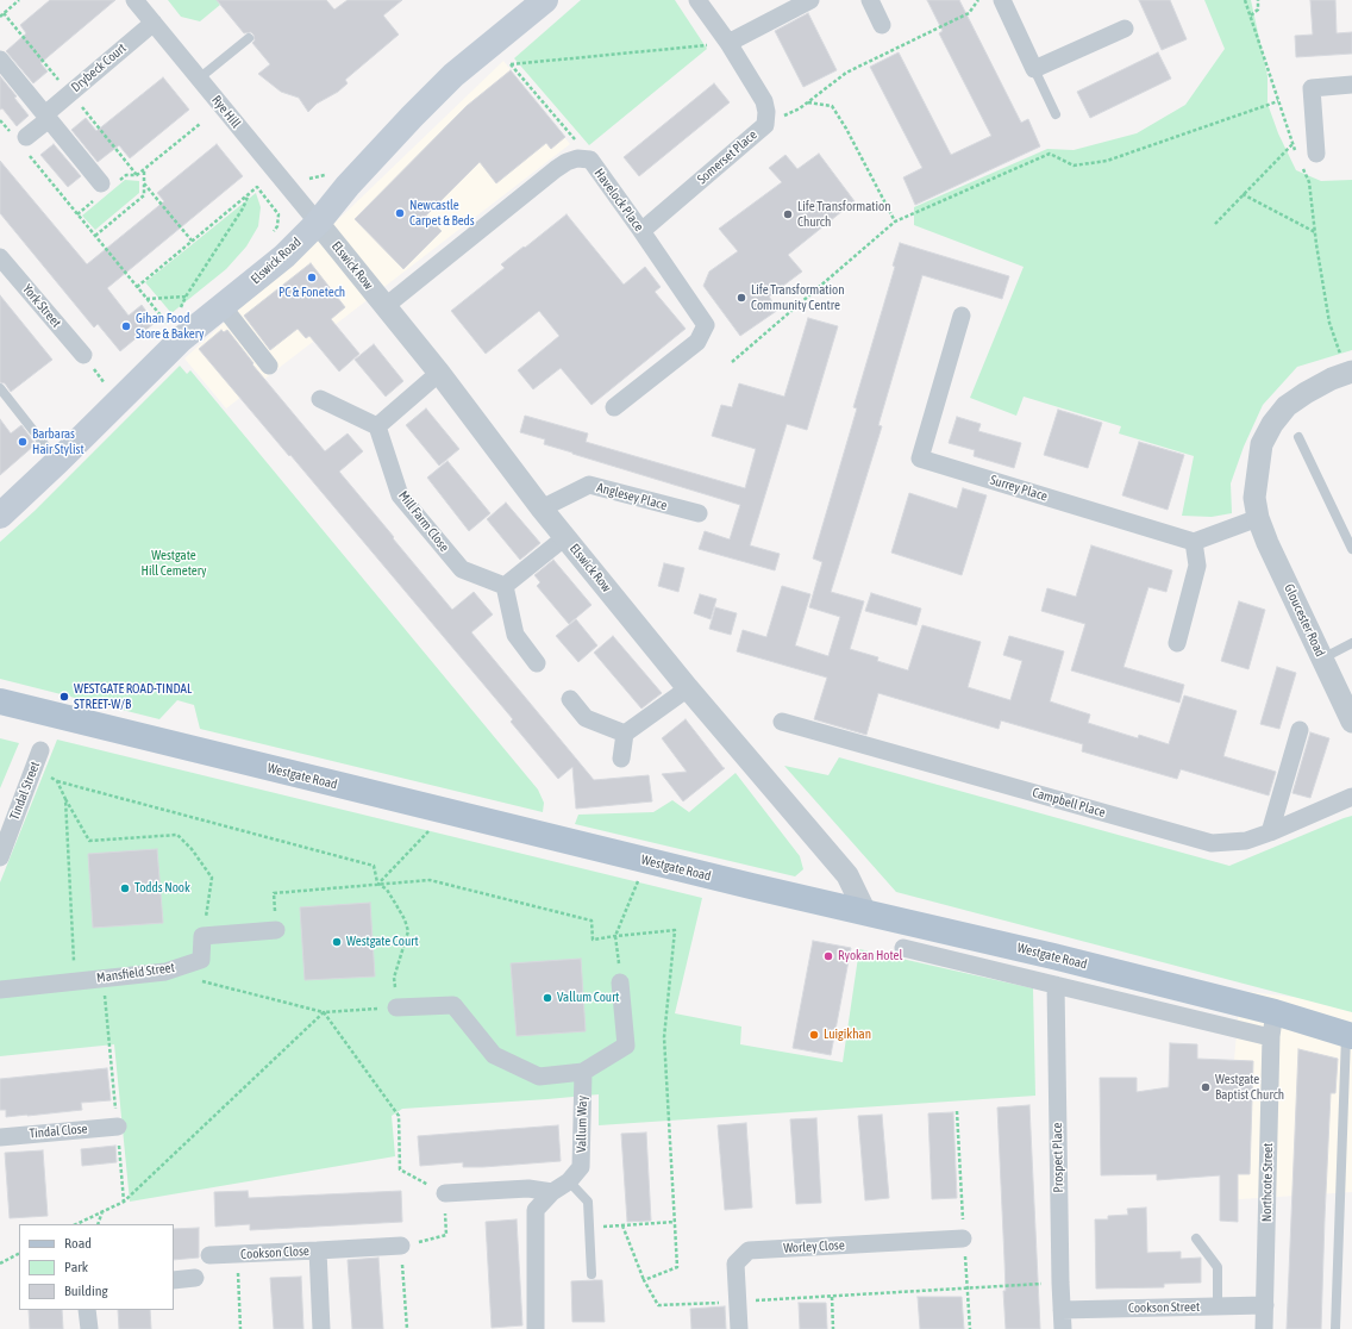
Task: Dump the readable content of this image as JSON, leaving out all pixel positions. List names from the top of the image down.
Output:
{
  "streets": {
    "main road": ["Elswick Road", "Westgate Road"],
    "street": [
      "Drybeck Court",
      "Rye Hill",
      "Somerset Place",
      "Havelock Place",
      "Elswick Row",
      "York Street",
      "Surrey Place",
      "Anglesey Place",
      "Mill Farm Close",
      "Gloucester Road",
      "Tindal Street",
      "Campbell Place",
      "Mansfield Street",
      "Vallum Way",
      "Tindal Close",
      "Prospect Place",
      "Northcote Street",
      "Worley Close",
      "Cookson Close",
      "Cookson Street"
    ]
  },
  "crossings": [
    ["Drybeck Court", "Rye Hill"],
    ["Rye Hill", "Elswick Road"],
    ["Rye Hill", "Elswick Row"],
    ["Somerset Place", "Havelock Place"],
    ["Havelock Place", "Elswick Row"],
    ["Elswick Road", "Elswick Row"],
    ["Elswick Row", "Anglesey Place"],
    ["Elswick Row", "Westgate Road"],
    ["Westgate Road", "Northcote Street"],
    ["Prospect Place", "Cookson Street"],
    ["Northcote Street", "Cookson Street"]
  ],
  "parks": ["Westgate Hill Cemetery"],
  "places": [
    "Newcastle Carpet & Beds",
    "Life Transformation Church",
    "PC & Fonetech",
    "Life Transformation Community Centre",
    "Gihan Food Store & Bakery",
    "Barbaras Hair Stylist",
    "WESTGATE ROAD-TINDAL STREET-W/B",
    "Todds Nook",
    "Westgate Court",
    "Ryokan Hotel",
    "Vallum Court",
    "Luigikhan",
    "Westgate Baptist Church"
  ],
  "legend": ["Road", "Park", "Building"]
}
